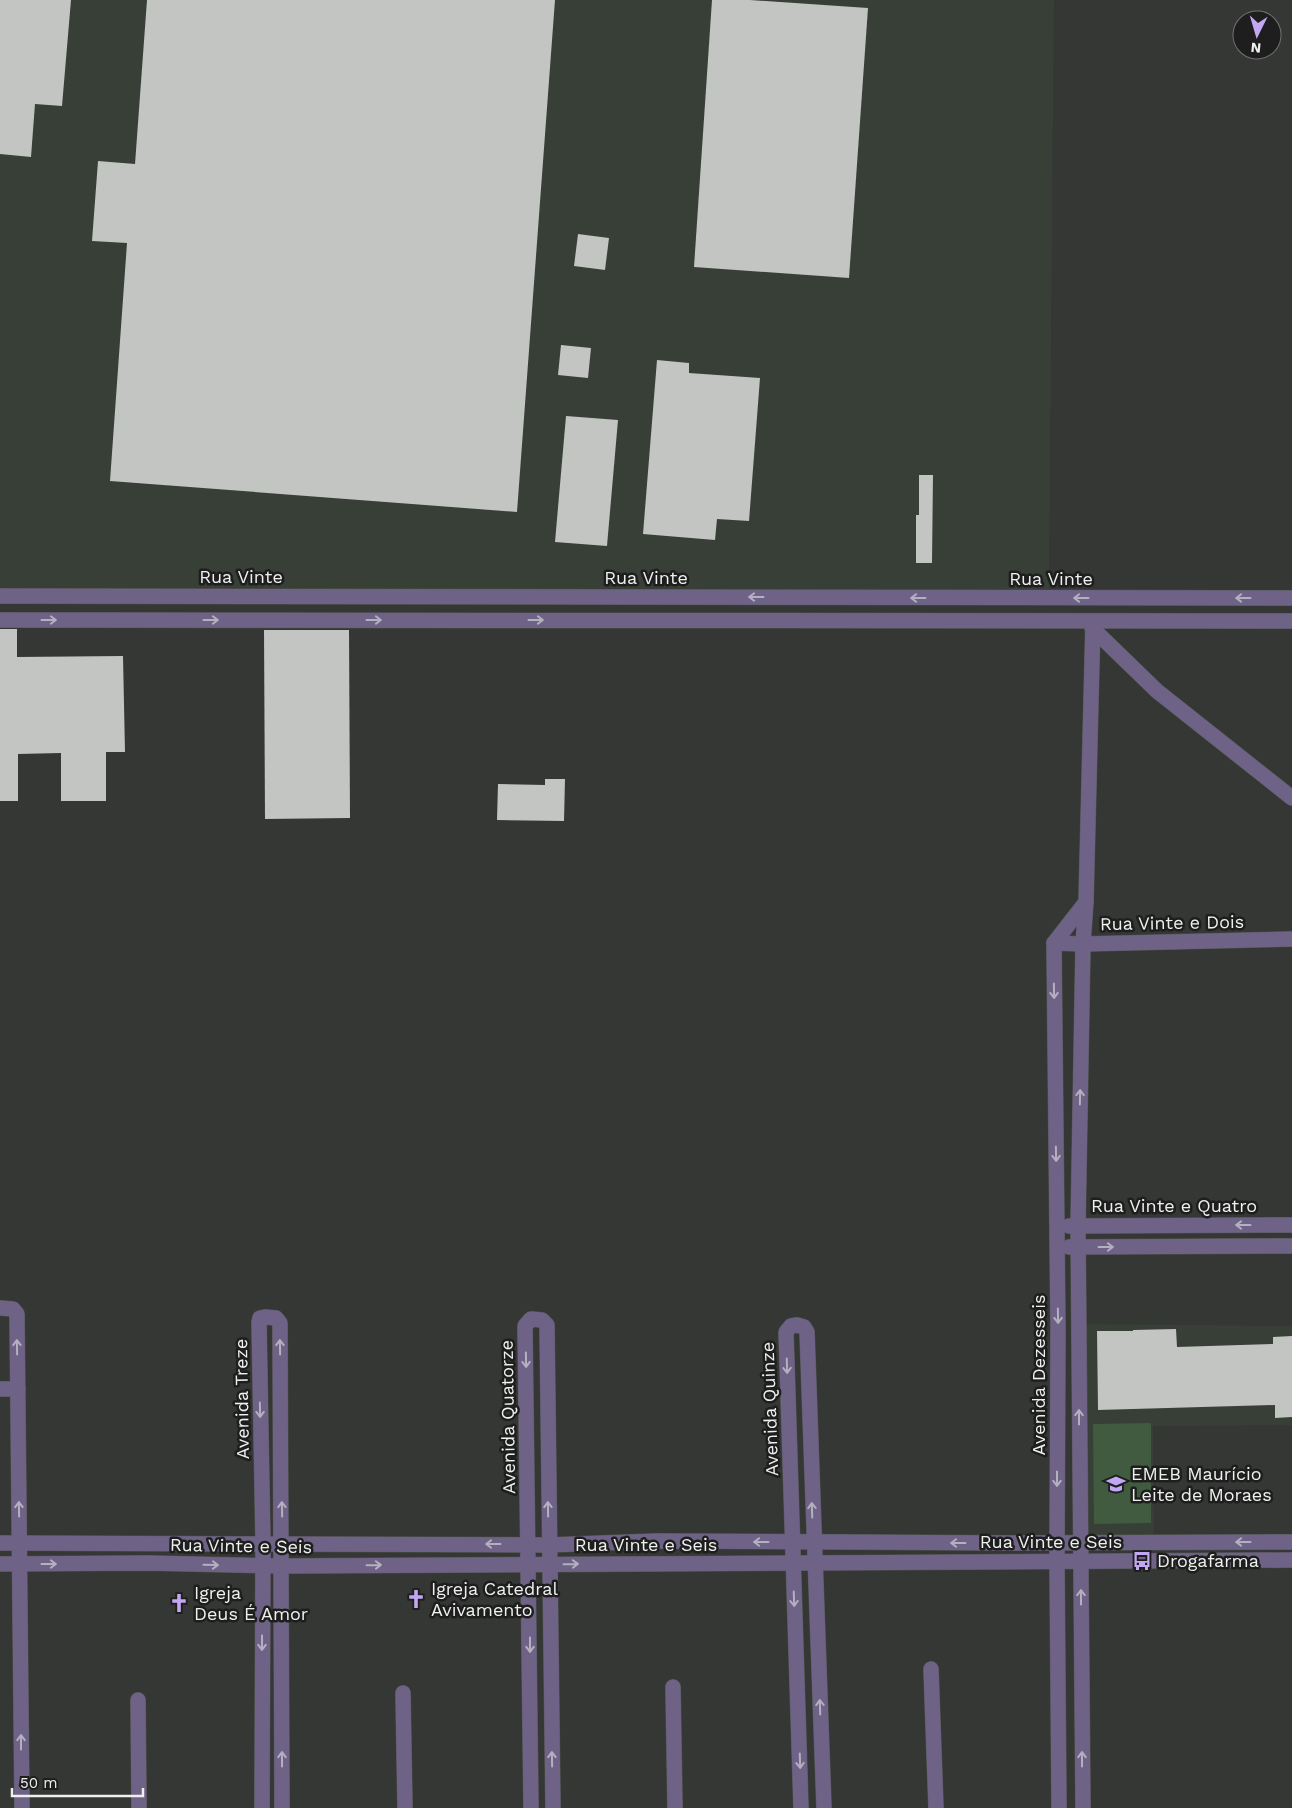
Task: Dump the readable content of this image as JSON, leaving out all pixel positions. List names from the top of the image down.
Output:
{
  "streets": {
    "street": [
      "Rua Vinte",
      "Rua Vinte e Dois",
      "Rua Vinte e Quatro",
      "Avenida Dezesseis",
      "Avenida Treze",
      "Avenida Quinze",
      "Avenida Quatorze",
      "Rua Vinte e Seis"
    ]
  },
  "crossings": [
    ["Rua Vinte e Dois", "Avenida Dezesseis"],
    ["Rua Vinte e Quatro", "Avenida Dezesseis"],
    ["Avenida Dezesseis", "Rua Vinte e Seis"],
    ["Avenida Treze", "Rua Vinte e Seis"],
    ["Avenida Quinze", "Rua Vinte e Seis"],
    ["Avenida Quatorze", "Rua Vinte e Seis"]
  ],
  "places": {
    "school or university": ["EMEB Maurício Leite de Moraes"],
    "bus stop": ["Drogafarma"],
    "church": ["Igreja Catedral Avivamento", "Igreja Deus É Amor"]
  },
  "scale_bar": "50 m",
  "north": "bottom"
}
